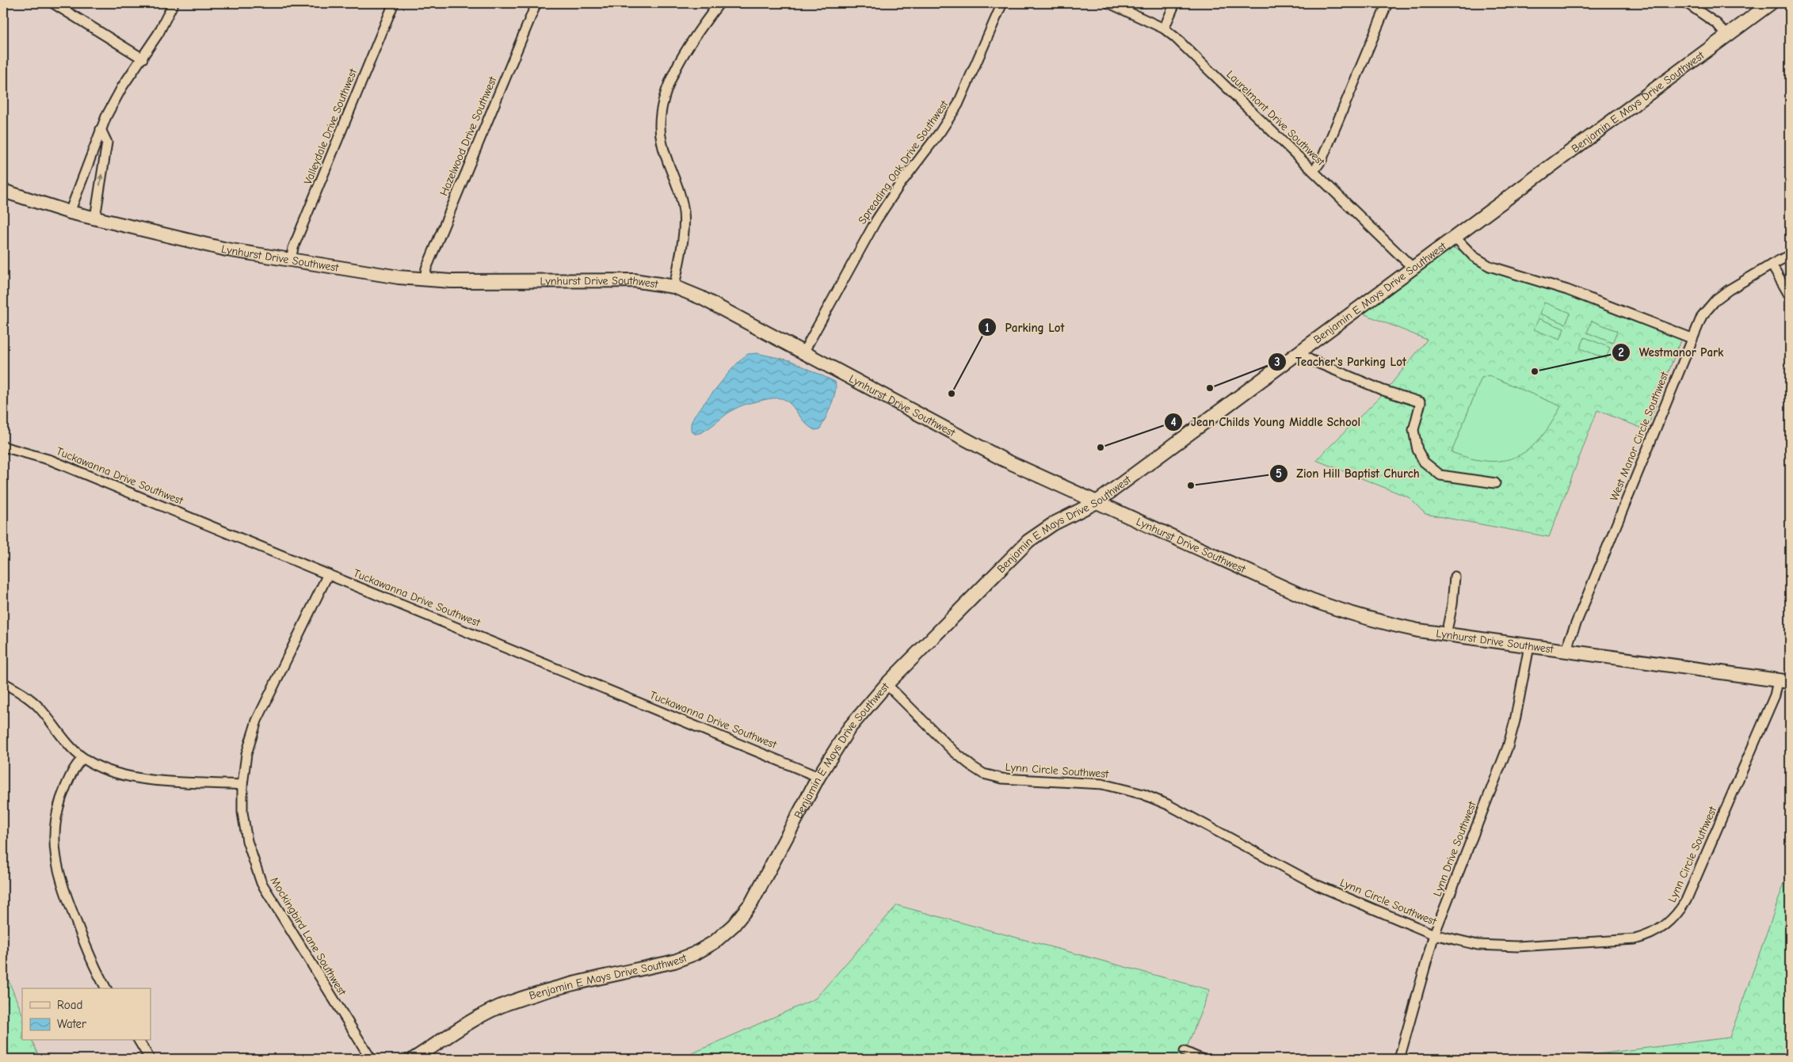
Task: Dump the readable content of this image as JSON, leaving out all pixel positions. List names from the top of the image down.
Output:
{
  "streets": {
    "street": [
      "Benjamin E Mays Drive Southwest",
      "Laurelmont Drive Southwest",
      "Valleydale Drive Southwest",
      "Hazelwood Drive Southwest",
      "Spreading Oak Drive Southwest",
      "Lynhurst Drive Southwest",
      "West Manor Circle Southwest",
      "Tuckawanna Drive Southwest",
      "Lynn Circle Southwest",
      "Lynn Drive Southwest",
      "Mockingbird Lane Southwest"
    ]
  },
  "crossings": [
    ["Benjamin E Mays Drive Southwest", "Laurelmont Drive Southwest"],
    ["Benjamin E Mays Drive Southwest", "Lynhurst Drive Southwest"],
    ["Benjamin E Mays Drive Southwest", "Tuckawanna Drive Southwest"],
    ["Benjamin E Mays Drive Southwest", "Lynn Circle Southwest"],
    ["Valleydale Drive Southwest", "Lynhurst Drive Southwest"],
    ["Hazelwood Drive Southwest", "Lynhurst Drive Southwest"],
    ["Spreading Oak Drive Southwest", "Lynhurst Drive Southwest"],
    ["Lynhurst Drive Southwest", "West Manor Circle Southwest"],
    ["Lynhurst Drive Southwest", "Lynn Circle Southwest"],
    ["Lynhurst Drive Southwest", "Lynn Drive Southwest"],
    ["Tuckawanna Drive Southwest", "Mockingbird Lane Southwest"],
    ["Lynn Circle Southwest", "Lynn Drive Southwest"]
  ],
  "places": [
    "Westmanor Park",
    "Teacher's Parking Lot",
    "Parking Lot",
    "Jean Childs Young Middle School",
    "Zion Hill Baptist Church"
  ],
  "legend": ["Road", "Water"]
}
